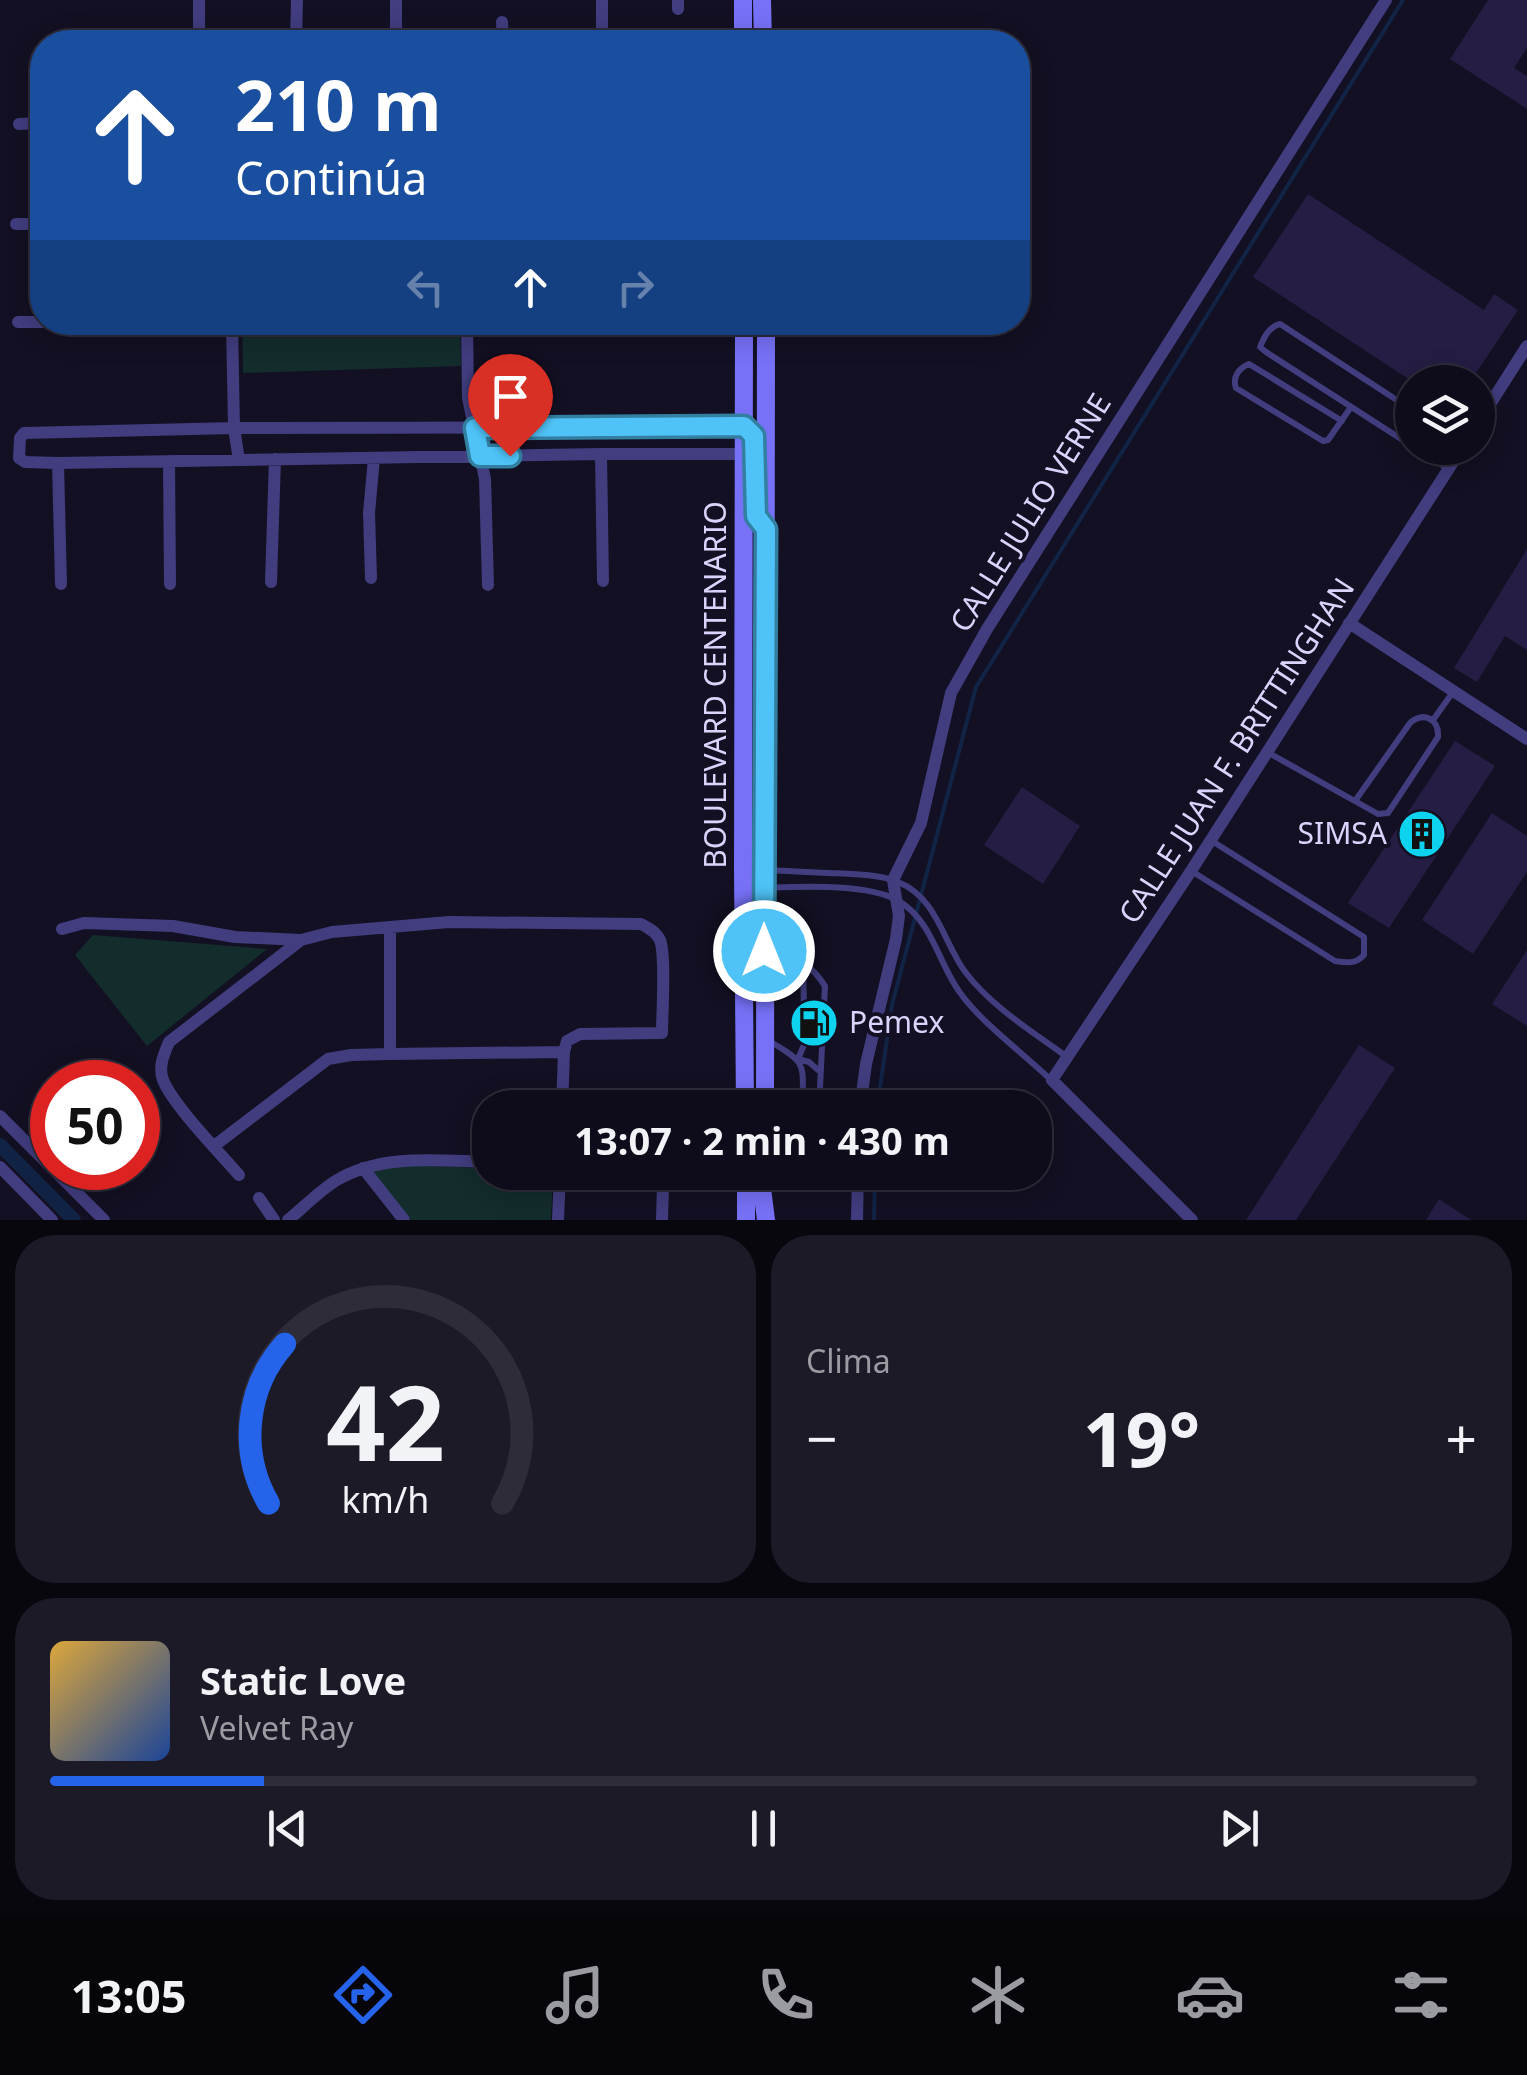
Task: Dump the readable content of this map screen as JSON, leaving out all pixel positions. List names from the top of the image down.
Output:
{
  "streets": {
    "main road": ["BOULEVARD CENTENARIO"],
    "street": ["CALLE JULIO VERNE", "CALLE JUAN F. BRITTINGHAN"]
  },
  "places": {
    "building": ["SIMSA"],
    "fuel station": ["Pemex"]
  },
  "page": {
    "turn": ["210 m", "Continúa"],
    "limit": "50",
    "trip": "13:07 · 2 min · 430 m",
    "tile": "Clima",
    "heat": ["−", "19°", "+"],
    "song": ["Static Love", "Velvet Ray"],
    "tabs": "13:05",
    "gauge": ["42", "km/h"]
  }
}
